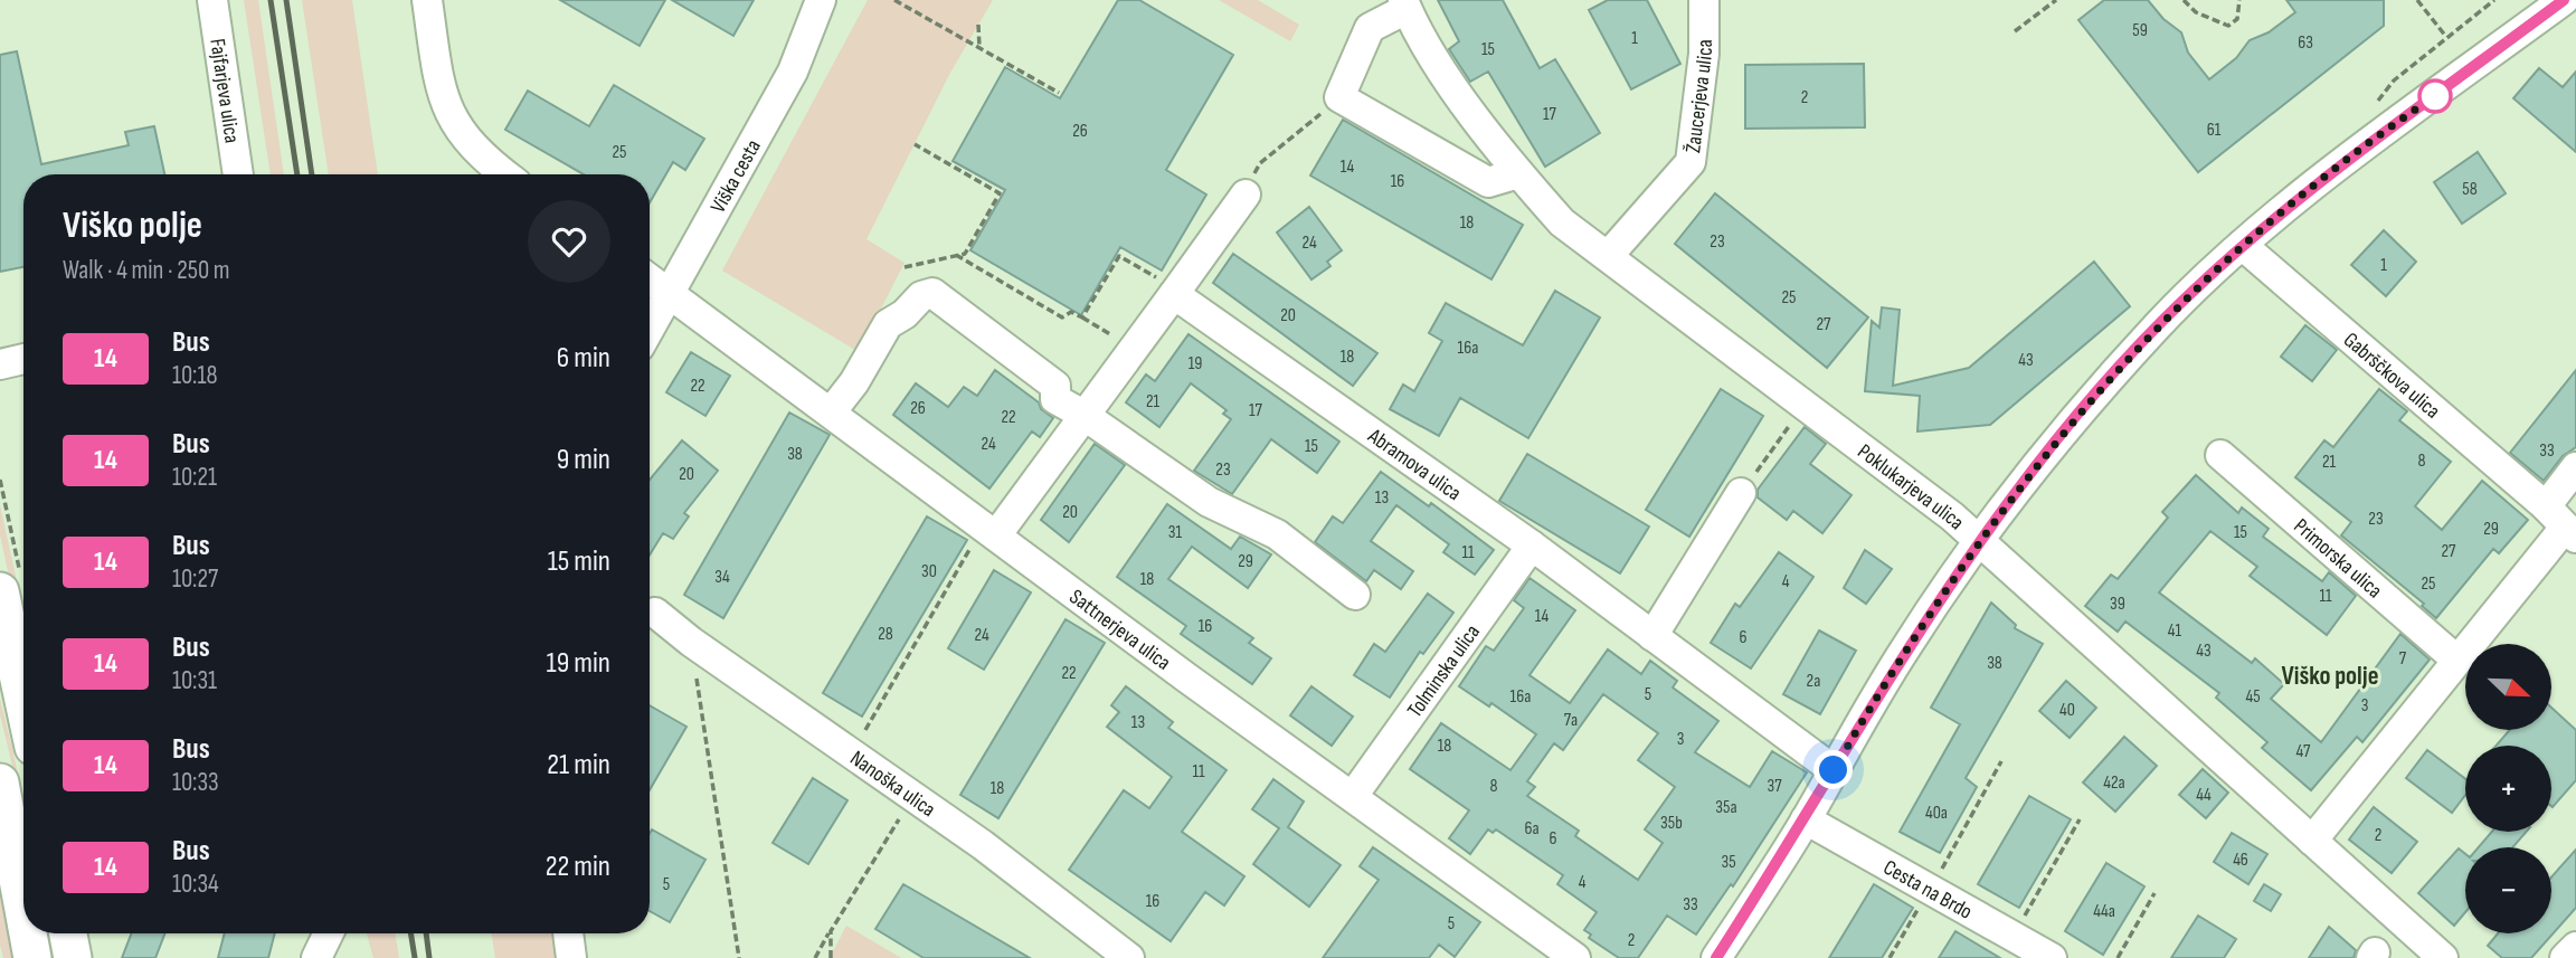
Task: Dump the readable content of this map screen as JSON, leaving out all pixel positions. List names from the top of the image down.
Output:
{
  "streets": {
    "street": [
      "Fajfarjeva ulica",
      "Žaucerjeva ulica",
      "Viška cesta",
      "Gabrščkova ulica",
      "Abramova ulica",
      "Poklukarjeva ulica",
      "Primorska ulica",
      "Sattnerjeva ulica",
      "Tolminska ulica",
      "Nanoška ulica",
      "Cesta na Brdo"
    ]
  },
  "crossings": [
    ["Žaucerjeva ulica", "Poklukarjeva ulica"],
    ["Viška cesta", "Sattnerjeva ulica"],
    ["Abramova ulica", "Tolminska ulica"],
    ["Sattnerjeva ulica", "Tolminska ulica"]
  ],
  "districts": ["Viško polje"],
  "lines": ["bus line 14"],
  "house_numbers": [
    "59",
    "1",
    "63",
    "15",
    "2",
    "17",
    "61",
    "26",
    "25",
    "14",
    "16",
    "58",
    "18",
    "23",
    "24",
    "1",
    "25",
    "20",
    "27",
    "16a",
    "18",
    "43",
    "19",
    "22",
    "21",
    "26",
    "17",
    "22",
    "24",
    "15",
    "33",
    "38",
    "8",
    "21",
    "23",
    "20",
    "13",
    "20",
    "23",
    "29",
    "31",
    "15",
    "27",
    "11",
    "29",
    "30",
    "34",
    "18",
    "4",
    "25",
    "11",
    "39",
    "14",
    "16",
    "41",
    "28",
    "24",
    "6",
    "43",
    "7",
    "38",
    "22",
    "2a",
    "5",
    "16a",
    "45",
    "3",
    "40",
    "7a",
    "13",
    "3",
    "18",
    "47",
    "11",
    "42a",
    "8",
    "37",
    "18",
    "44",
    "35a",
    "40a",
    "35b",
    "6a",
    "2",
    "6",
    "46",
    "35",
    "4",
    "5",
    "16",
    "33",
    "44a",
    "5",
    "2"
  ],
  "north": "bottom right",
  "page": {
    "heading": ["Viško polje", "Walk · 4 min · 250 m"],
    "list": [
      {
        "mark": "14",
        "name": "Bus",
        "note": "10:18",
        "value": "6 min"
      },
      {
        "mark": "14",
        "name": "Bus",
        "note": "10:21",
        "value": "9 min"
      },
      {
        "mark": "14",
        "name": "Bus",
        "note": "10:27",
        "value": "15 min"
      },
      {
        "mark": "14",
        "name": "Bus",
        "note": "10:31",
        "value": "19 min"
      },
      {
        "mark": "14",
        "name": "Bus",
        "note": "10:33",
        "value": "21 min"
      },
      {
        "mark": "14",
        "name": "Bus",
        "note": "10:34",
        "value": "22 min"
      }
    ],
    "map_buttons": ["+", "−"]
  }
}
